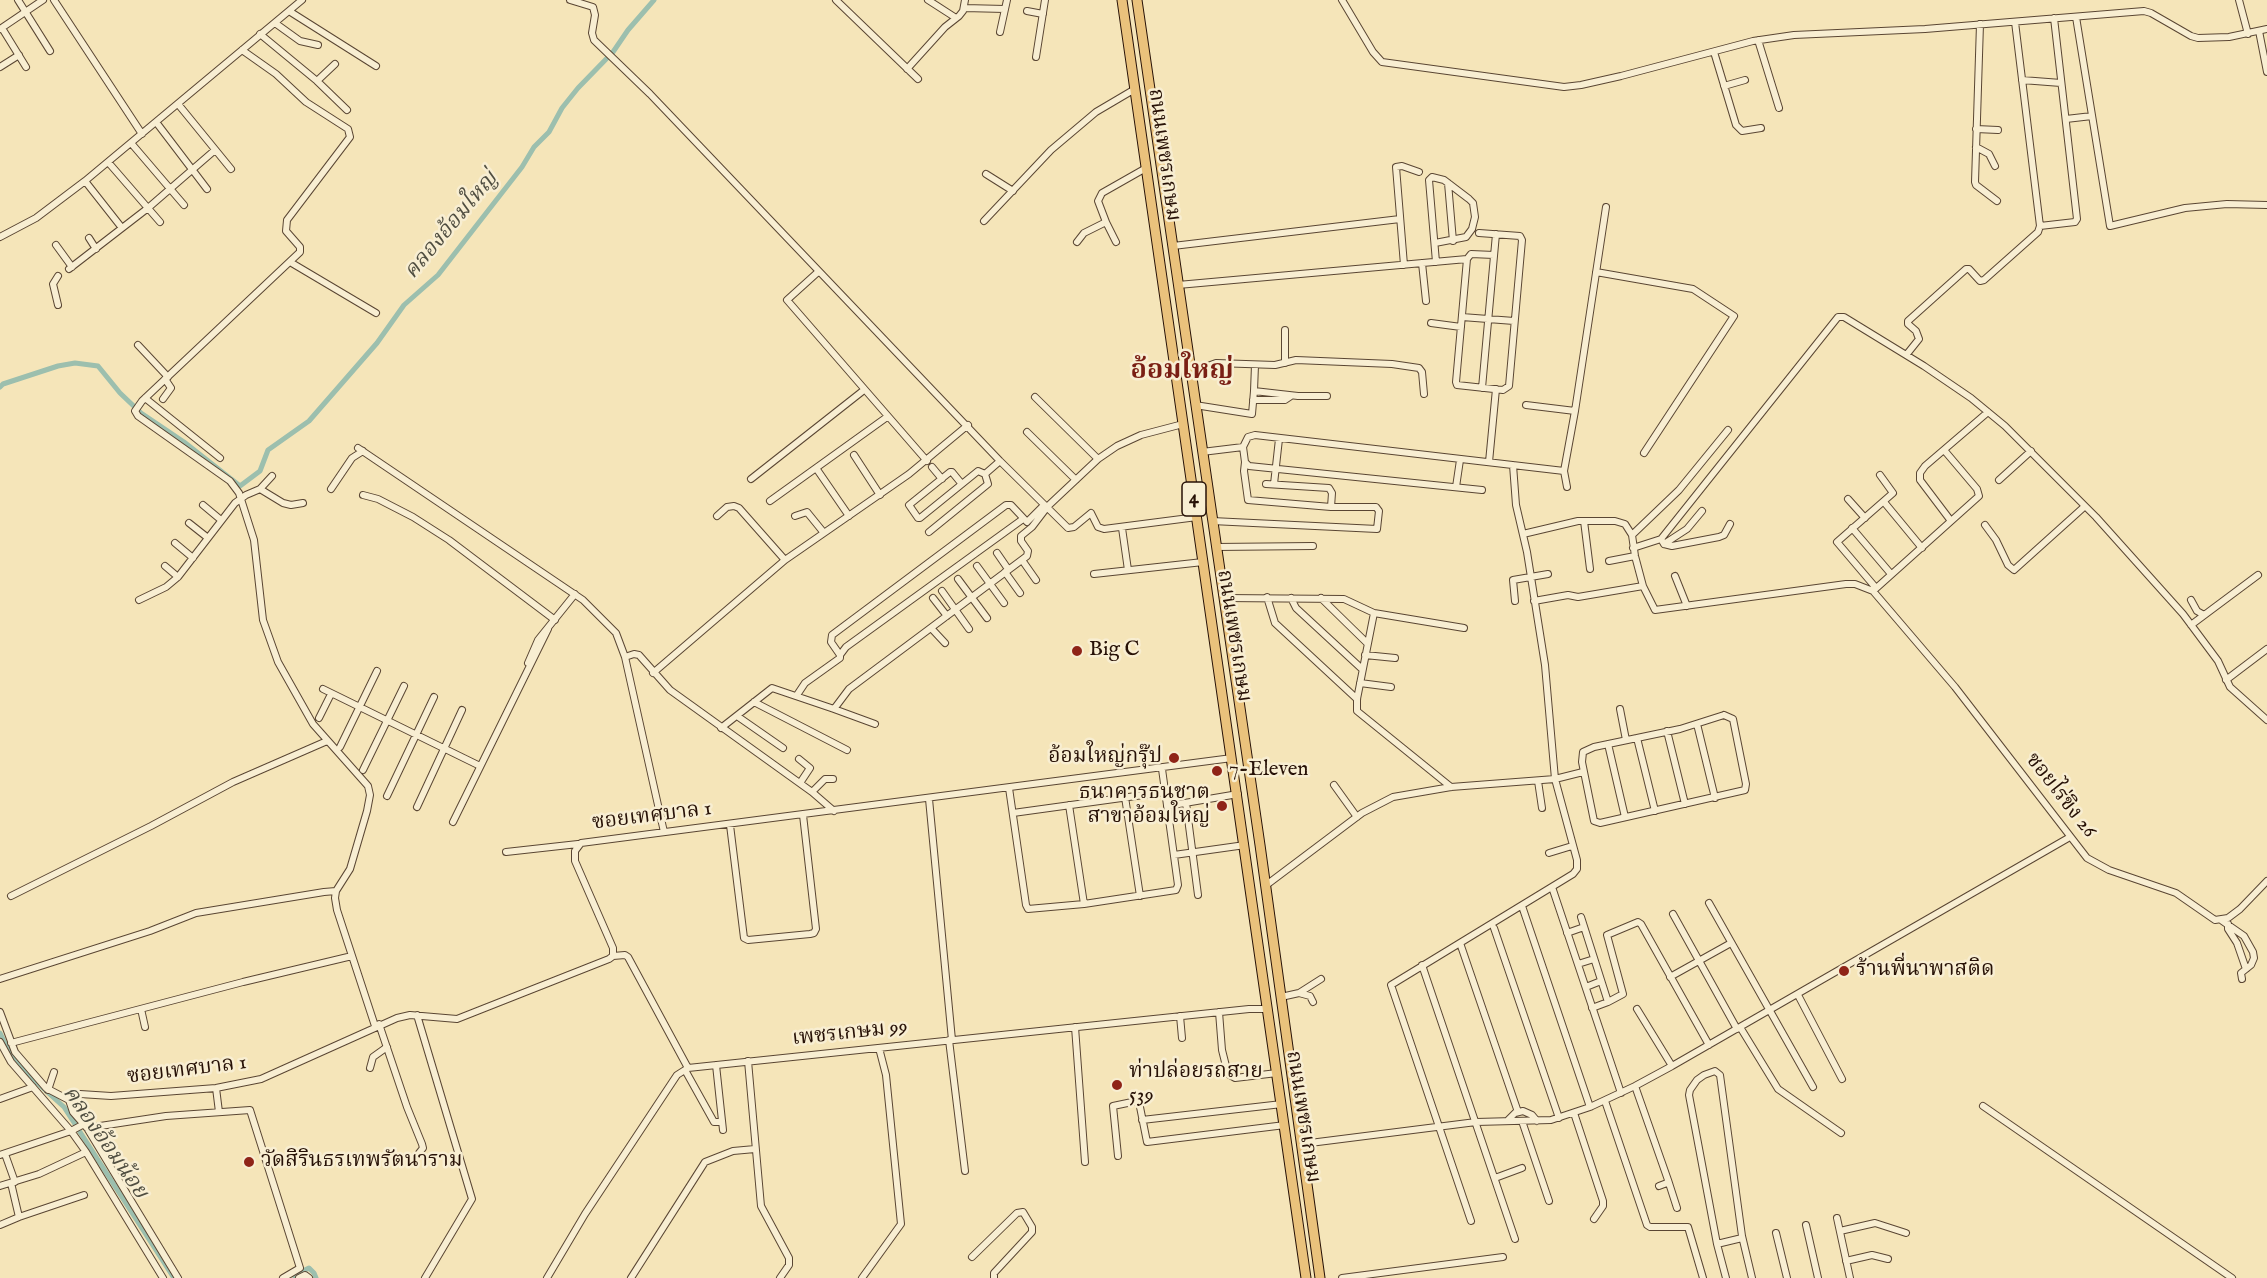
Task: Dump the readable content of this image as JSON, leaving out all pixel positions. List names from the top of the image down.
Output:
{
  "streets": {
    "main road": ["ถนนเพชรเกษม", "4"],
    "street": ["ซอยไร่ขิง 26", "ซอยเทศบาล 1", "เพชรเกษม 99"]
  },
  "crossings": [
    ["ถนนเพชรเกษม", "ซอยเทศบาล 1"],
    ["ถนนเพชรเกษม", "เพชรเกษม 99"]
  ],
  "districts": ["อ้อมใหญ่"],
  "water": ["คลองอ้อมใหญ่", "คลองอ้อมน้อย"],
  "places": [
    "Big C",
    "อ้อมใหญ่กรุ๊ป",
    "7-Eleven",
    "ธนาคารธนชาต สาขาอ้อมใหญ่",
    "ร้านพี่นาพาสติด",
    "ท่าปล่อยรถสาย 539",
    "วัดสิรินธรเทพรัตนาราม"
  ]
}
